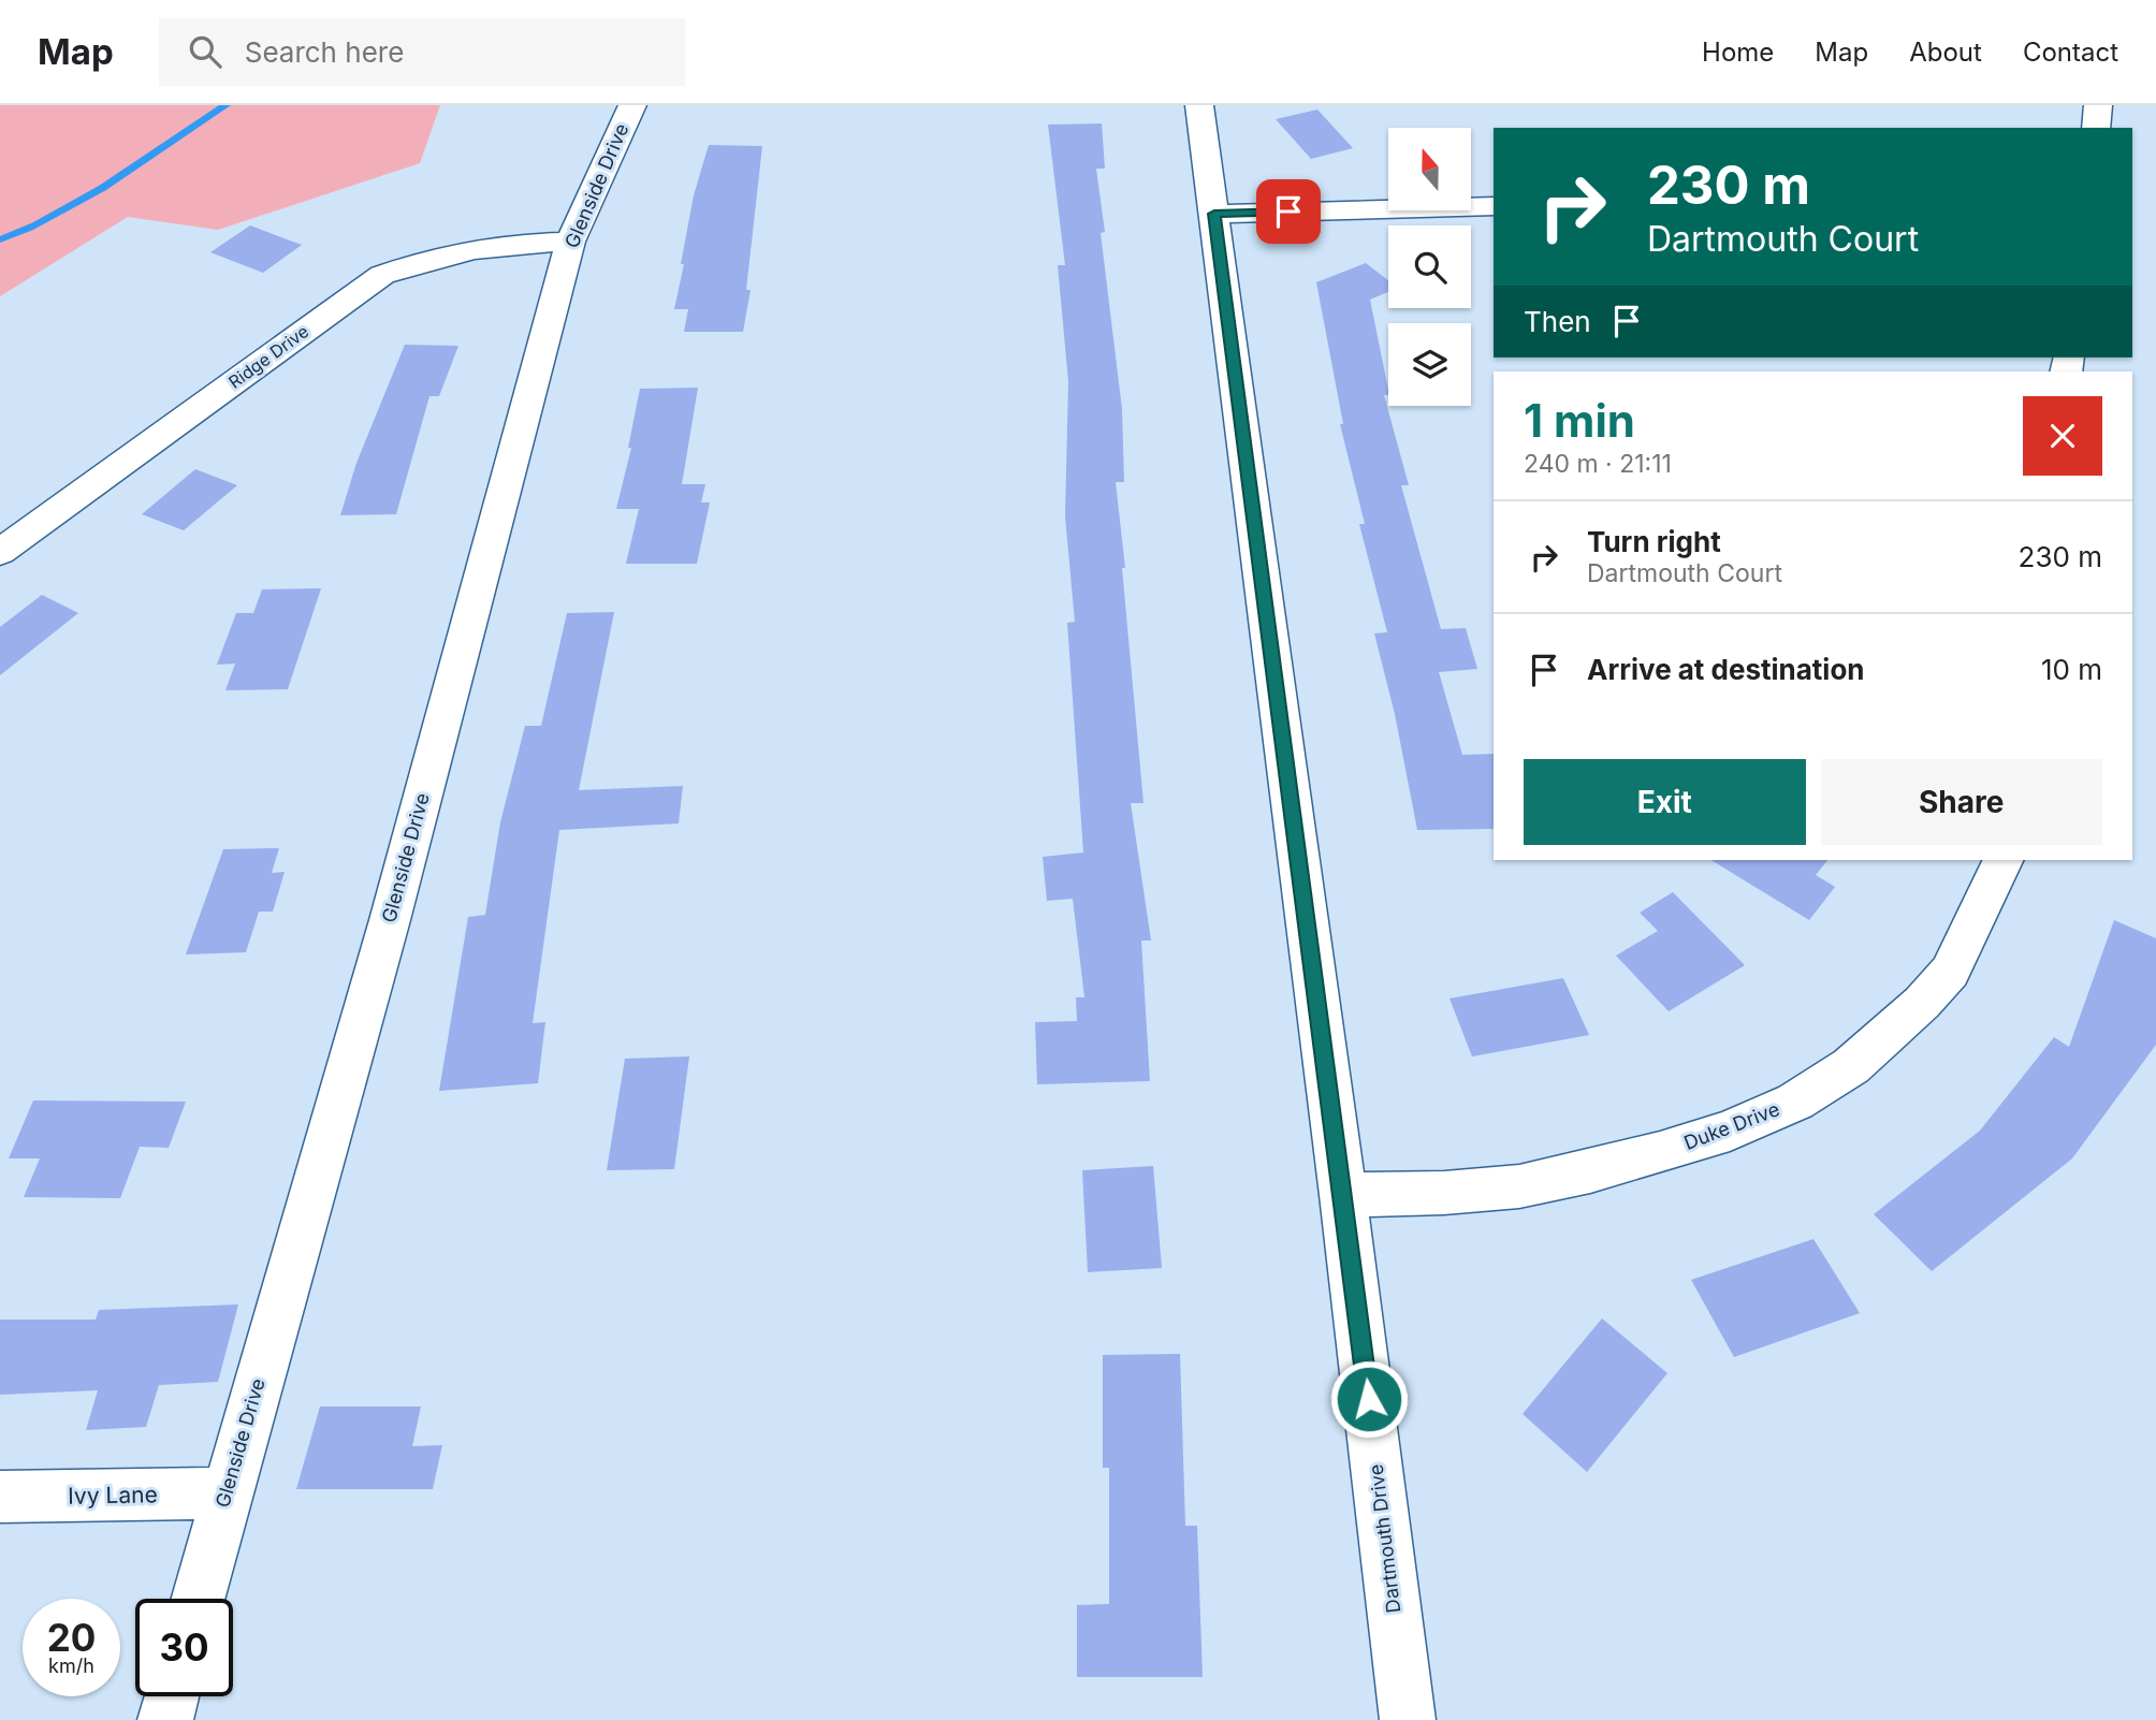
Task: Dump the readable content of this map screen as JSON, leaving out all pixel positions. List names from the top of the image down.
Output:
{
  "streets": {
    "street": [
      "Glenside Drive",
      "Ridge Drive",
      "Duke Drive",
      "Ivy Lane",
      "Dartmouth Drive"
    ]
  },
  "crossings": [
    ["Glenside Drive", "Ridge Drive"],
    ["Glenside Drive", "Ivy Lane"],
    ["Duke Drive", "Dartmouth Drive"]
  ],
  "north": "top",
  "page": {
    "header": "Map",
    "search": "Search here",
    "nav": [
      "Home",
      "Map",
      "About",
      "Contact"
    ],
    "turn": ["230 m", "Dartmouth Court"],
    "then": "Then",
    "heading": ["1 min", "240 m · 21:11"],
    "list": [
      {
        "name": "Turn right",
        "note": "Dartmouth Court",
        "value": "230 m"
      },
      {
        "name": "Arrive at destination",
        "value": "10 m"
      }
    ],
    "buttons": ["Exit", "Share"],
    "speed": "20 km/h",
    "limit": "30"
  }
}
